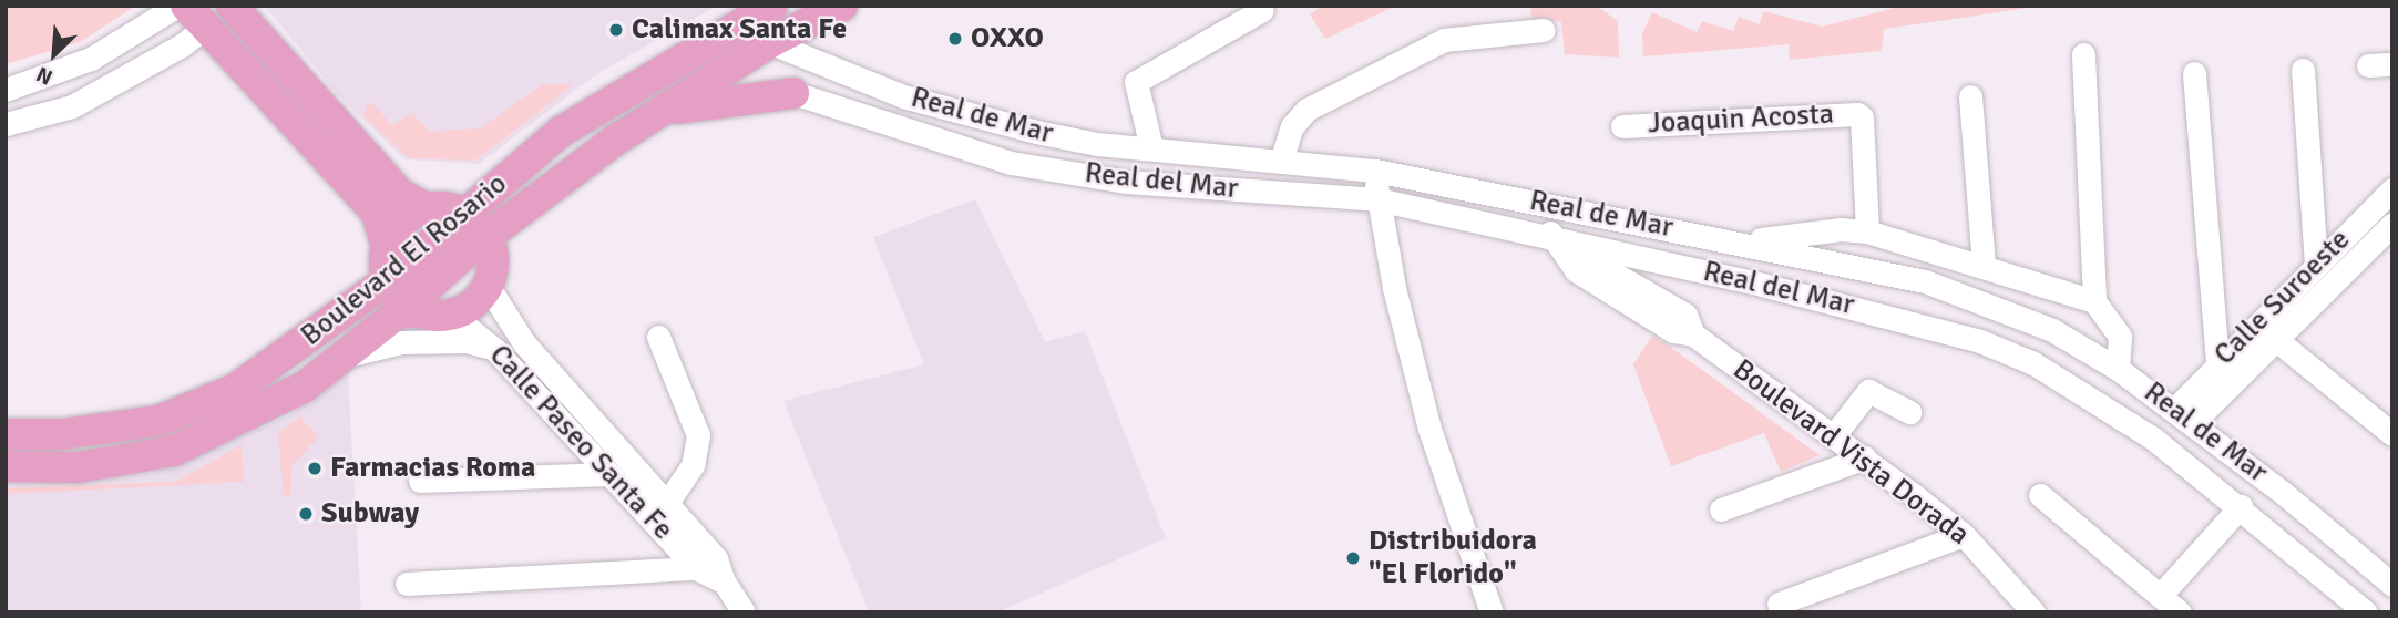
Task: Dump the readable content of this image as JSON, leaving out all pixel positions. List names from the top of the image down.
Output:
{
  "streets": {
    "main road": ["Boulevard El Rosario"],
    "street": [
      "Real de Mar",
      "Joaquin Acosta",
      "Real del Mar",
      "Calle Suroeste",
      "Calle Paseo Santa Fe",
      "Boulevard Vista Dorada"
    ]
  },
  "crossings": [
    ["Real de Mar", "Boulevard El Rosario"],
    ["Real de Mar", "Calle Suroeste"],
    ["Real de Mar", "Boulevard Vista Dorada"],
    ["Real del Mar", "Boulevard Vista Dorada"],
    ["Boulevard El Rosario", "Calle Paseo Santa Fe"]
  ],
  "places": [
    "Calimax Santa Fe",
    "OXXO",
    "Farmacias Roma",
    "Subway",
    "Distribuidora \"El Florido\""
  ],
  "north": "bottom left"
}
